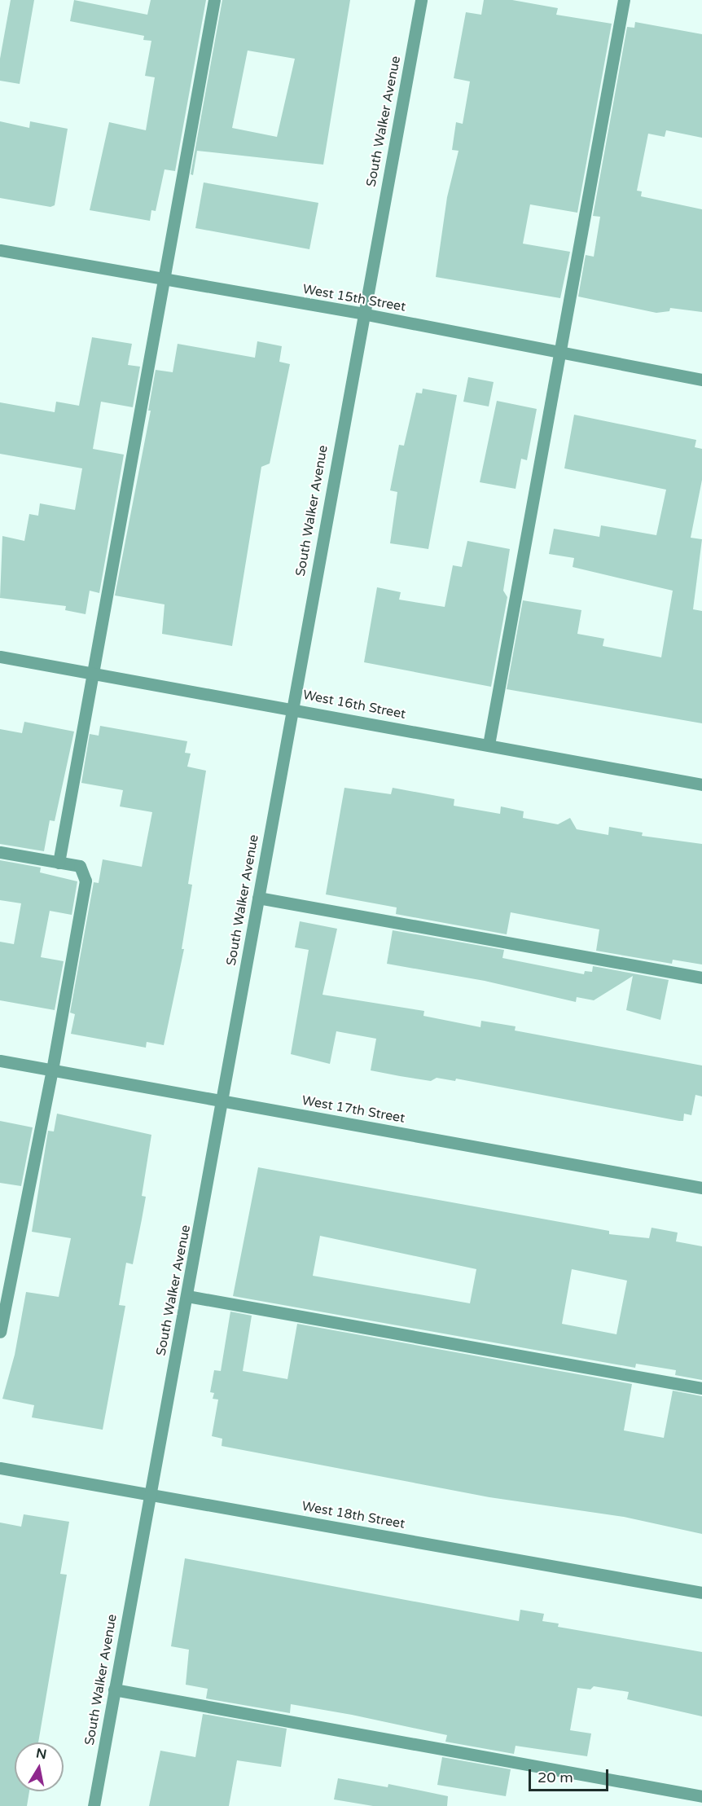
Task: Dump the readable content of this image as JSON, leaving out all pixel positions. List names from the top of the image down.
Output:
{
  "streets": {
    "street": [
      "South Walker Avenue",
      "West 15th Street",
      "West 16th Street",
      "West 17th Street",
      "West 18th Street"
    ]
  },
  "crossings": [
    ["South Walker Avenue", "West 15th Street"],
    ["South Walker Avenue", "West 16th Street"],
    ["South Walker Avenue", "West 17th Street"],
    ["South Walker Avenue", "West 18th Street"]
  ],
  "scale_bar": "20 m",
  "north": "top"
}
